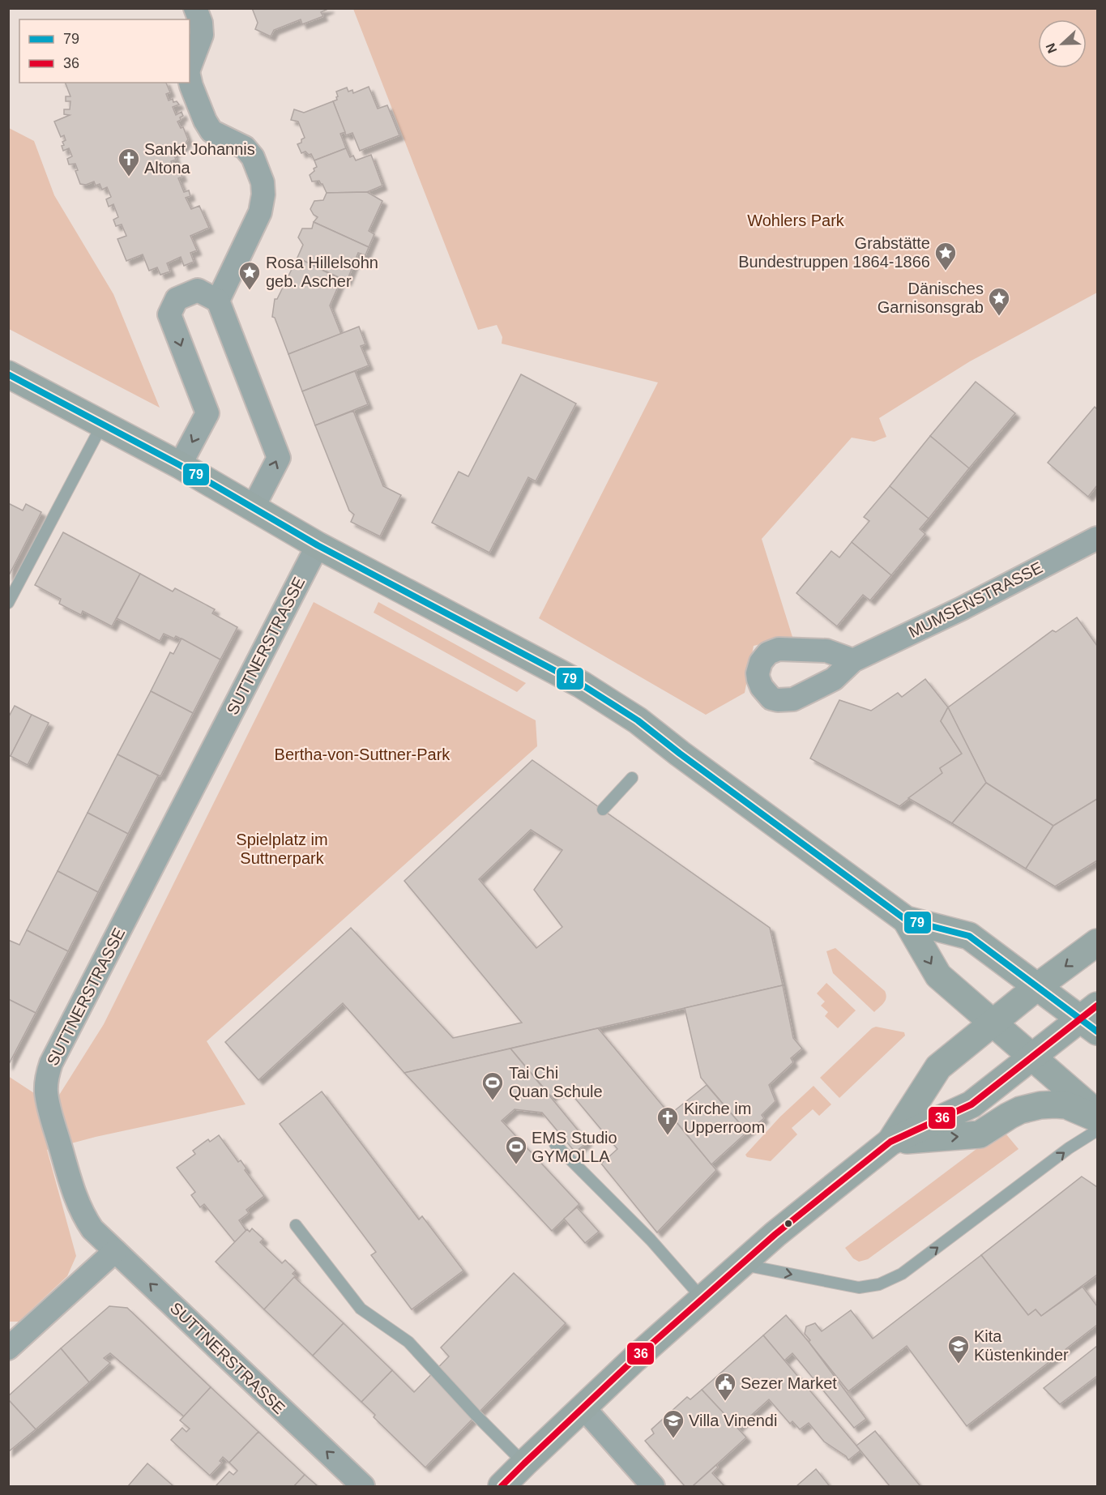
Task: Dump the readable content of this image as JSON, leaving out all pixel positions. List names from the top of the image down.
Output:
{
  "streets": {
    "street": ["MUMSENSTRASSE", "SUTTNERSTRASSE"]
  },
  "parks": ["Wohlers Park", "Bertha-von-Suttner-Park", "Spielplatz im Suttnerpark"],
  "places": {
    "church": ["Sankt Johannis Altona", "Kirche im Upperroom"],
    "place": ["Grabstätte Bundestruppen 1864-1866", "Rosa Hillelsohn geb. Ascher", "Dänisches Garnisonsgrab"],
    "sports": ["Tai Chi Quan Schule", "EMS Studio GYMOLLA"],
    "school or university": ["Kita Küstenkinder", "Villa Vinendi"],
    "public building": ["Sezer Market"]
  },
  "lines": ["transit line 79", "transit line 36"],
  "legend": ["79", "36"],
  "north": "left"
}
